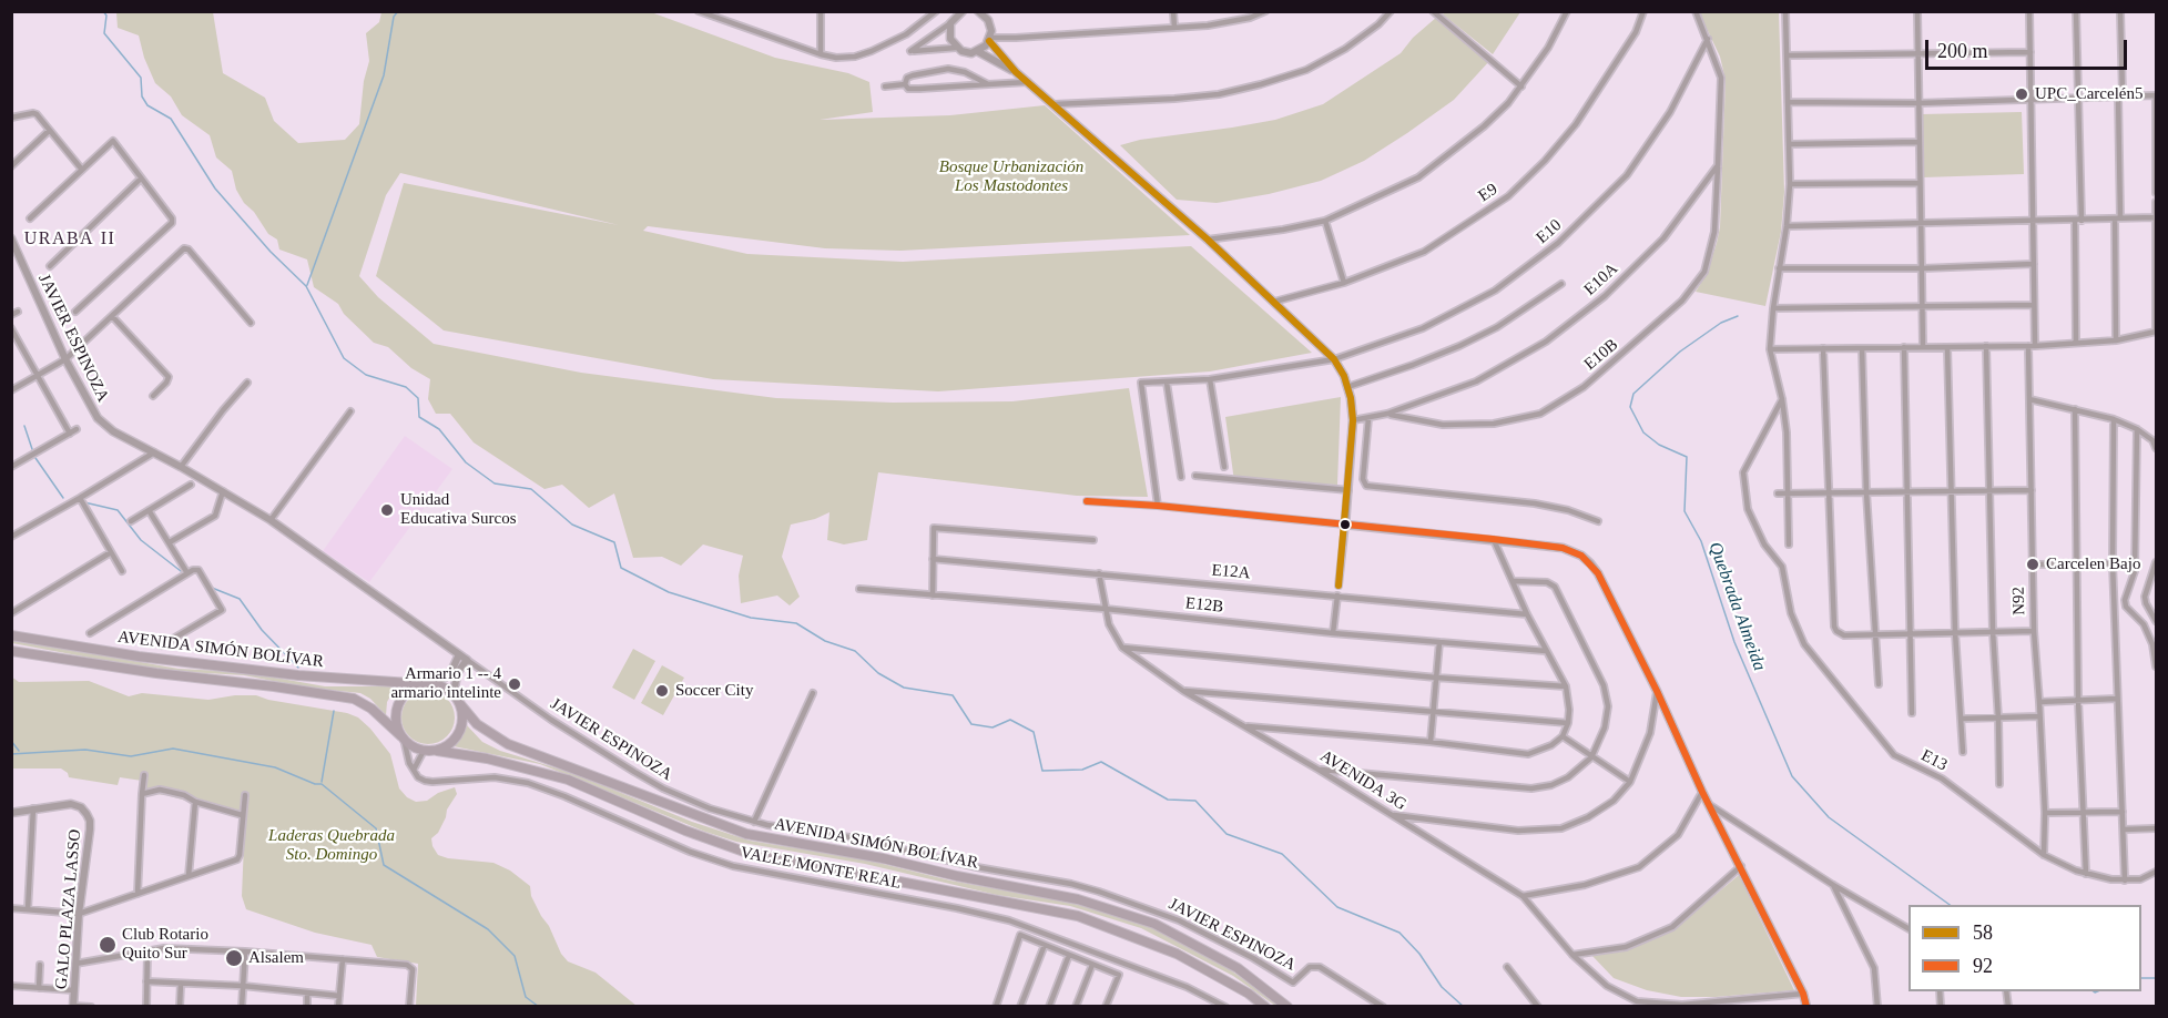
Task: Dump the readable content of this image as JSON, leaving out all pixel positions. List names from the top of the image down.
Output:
{
  "streets": {
    "highway": ["AVENIDA SIMÓN BOLÍVAR"],
    "street": [
      "E9",
      "E10",
      "E10A",
      "JAVIER ESPINOZA",
      "E10B",
      "E12A",
      "N92",
      "E12B",
      "E13",
      "AVENIDA 3G",
      "VALLE MONTE REAL",
      "GALO PLAZA LASSO"
    ]
  },
  "crossings": [
    ["E10A", "E10B"],
    ["E12A", "AVENIDA 3G"],
    ["N92", "E13"],
    ["E12B", "AVENIDA 3G"]
  ],
  "districts": ["URABA II"],
  "water": ["Quebrada Almeida"],
  "parks": ["Bosque Urbanización Los Mastodontes", "Laderas Quebrada Sto. Domingo"],
  "places": [
    "UPC_Carcelén5",
    "Unidad Educativa Surcos",
    "Carcelen Bajo",
    "Armario 1 -- 4 armario intelinte",
    "Soccer City",
    "Club Rotario Quito Sur",
    "Alsalem"
  ],
  "lines": ["transit line 58", "transit line 92"],
  "legend": ["58", "92"],
  "scale_bar": "200 m"
}
